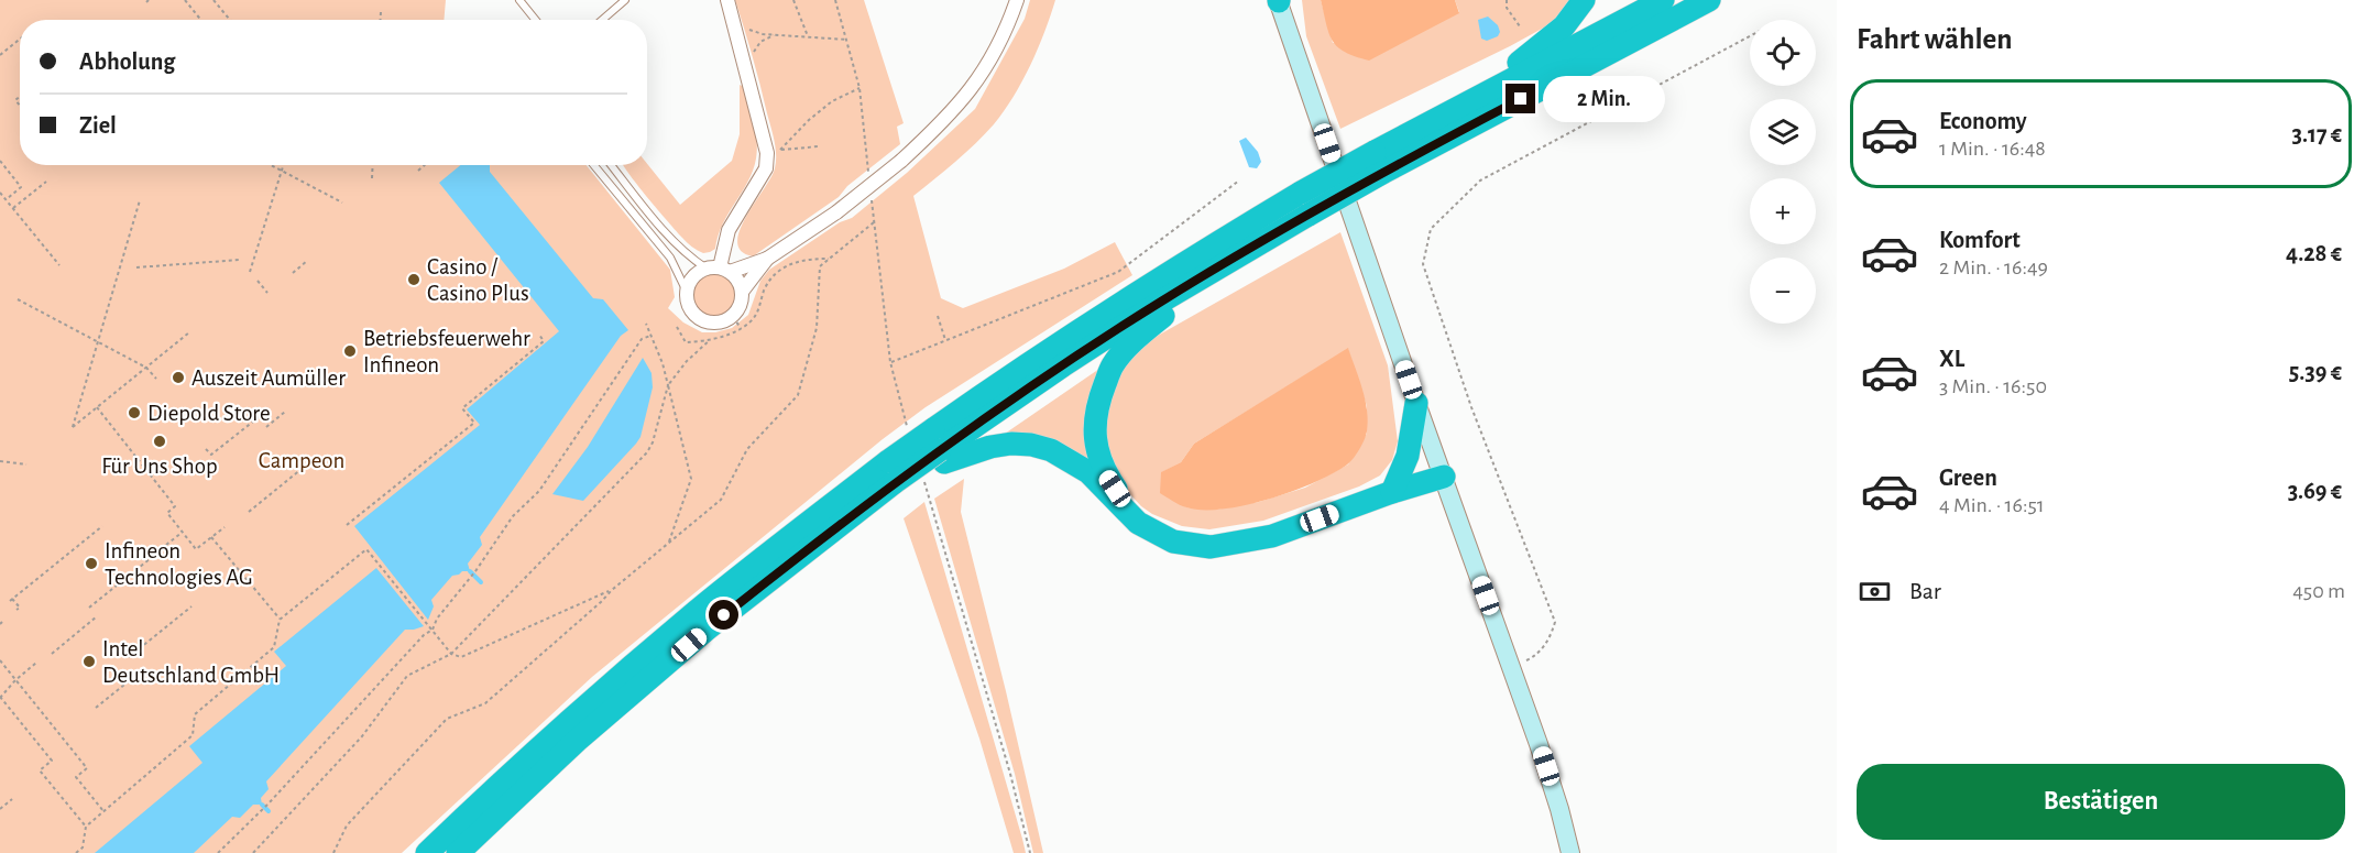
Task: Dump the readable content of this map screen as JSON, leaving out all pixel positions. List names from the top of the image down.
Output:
{
  "parks": ["Campeon"],
  "places": [
    "Casino / Casino Plus",
    "Betriebsfeuerwehr Infineon",
    "Auszeit Aumüller",
    "Diepold Store",
    "Für Uns Shop",
    "Infineon Technologies AG",
    "Intel Deutschland GmbH"
  ],
  "page": {
    "heading": "Fahrt wählen",
    "map_buttons": ["+", "−"],
    "banner": ["Abholung", "Ziel"],
    "bubble": "2 Min.",
    "list": [
      {
        "name": "Economy",
        "note": "1 Min. · 16:48",
        "value": "3.17 €"
      },
      {
        "name": "Komfort",
        "note": "2 Min. · 16:49",
        "value": "4.28 €"
      },
      {
        "name": "XL",
        "note": "3 Min. · 16:50",
        "value": "5.39 €"
      },
      {
        "name": "Green",
        "note": "4 Min. · 16:51",
        "value": "3.69 €"
      }
    ],
    "pay": ["Bar", "450 m"],
    "buttons": "Bestätigen"
  }
}
